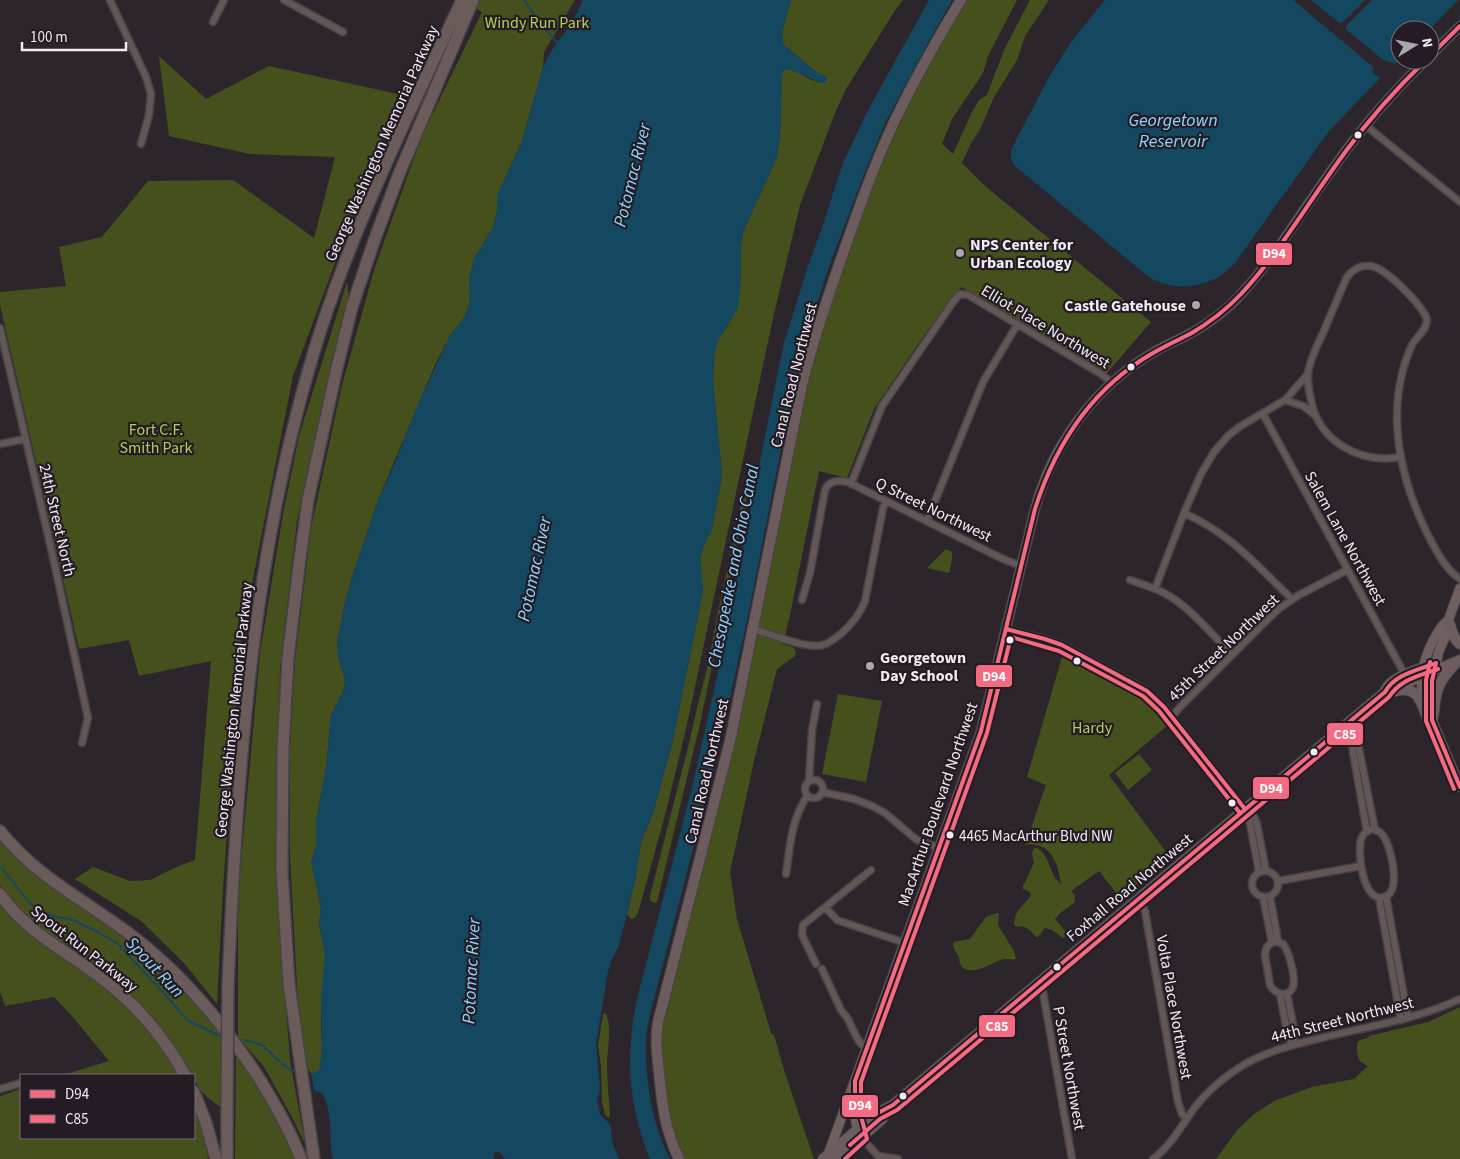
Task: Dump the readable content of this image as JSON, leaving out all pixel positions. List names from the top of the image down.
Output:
{
  "streets": {
    "highway": ["George Washington Memorial Parkway", "Canal Road Northwest", "Spout Run Parkway"],
    "main road": ["MacArthur Boulevard Northwest", "Foxhall Road Northwest"],
    "street": [
      "Elliot Place Northwest",
      "Q Street Northwest",
      "24th Street North",
      "Salem Lane Northwest",
      "45th Street Northwest",
      "Volta Place Northwest",
      "44th Street Northwest",
      "P Street Northwest"
    ]
  },
  "crossings": [
    ["Elliot Place Northwest", "Q Street Northwest"],
    ["Elliot Place Northwest", "MacArthur Boulevard Northwest"],
    ["Q Street Northwest", "MacArthur Boulevard Northwest"],
    ["Salem Lane Northwest", "45th Street Northwest"],
    ["Salem Lane Northwest", "Foxhall Road Northwest"],
    ["MacArthur Boulevard Northwest", "Foxhall Road Northwest"],
    ["Foxhall Road Northwest", "Volta Place Northwest"],
    ["Foxhall Road Northwest", "P Street Northwest"],
    ["Volta Place Northwest", "44th Street Northwest"]
  ],
  "water": [
    "Georgetown Reservoir",
    "Potomac River",
    "Chesapeake and Ohio Canal",
    "Spout Run"
  ],
  "parks": ["Windy Run Park", "Fort C.F. Smith Park", "Hardy"],
  "places": [
    "NPS Center for Urban Ecology",
    "Castle Gatehouse",
    "Georgetown Day School",
    "4465 MacArthur Blvd NW"
  ],
  "lines": ["transit line D94", "transit line C85"],
  "legend": ["D94", "C85"],
  "scale_bar": "100 m",
  "north": "right"
}
